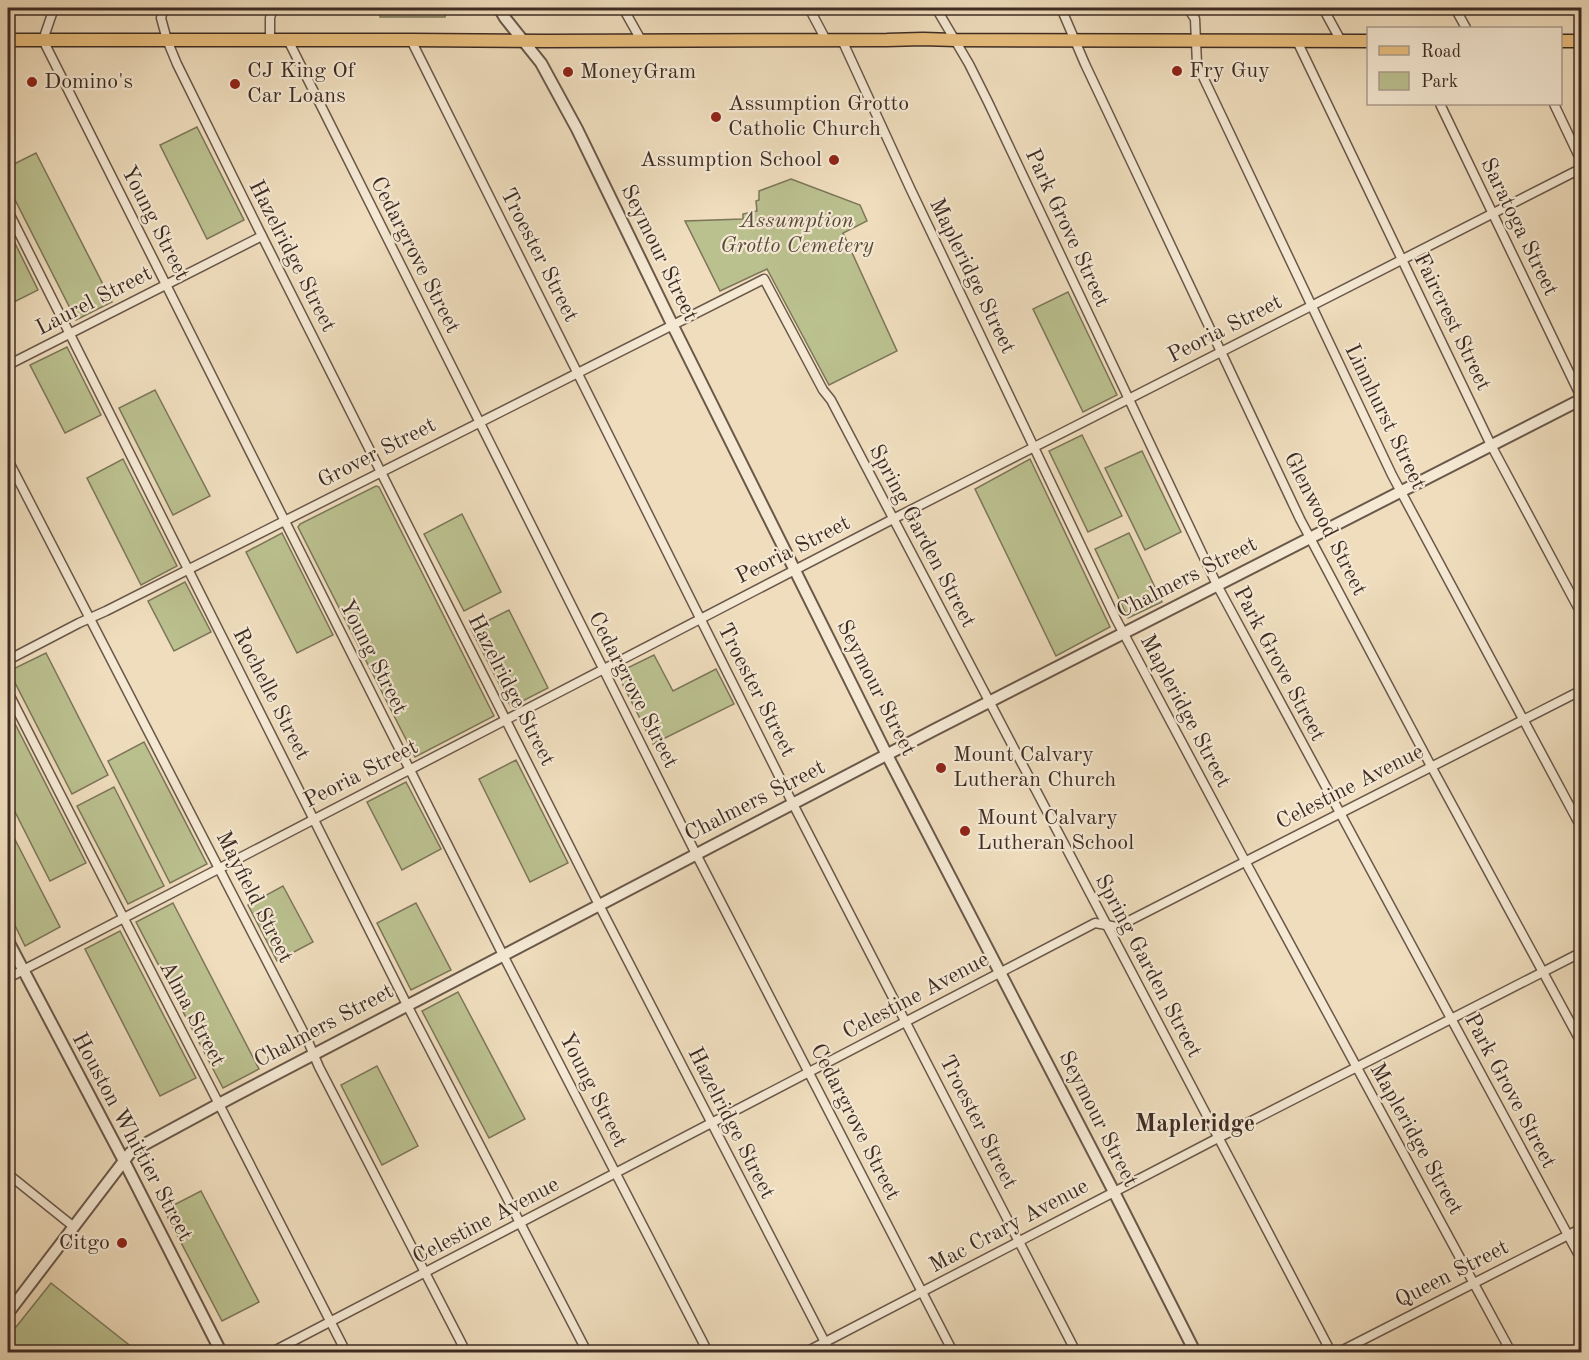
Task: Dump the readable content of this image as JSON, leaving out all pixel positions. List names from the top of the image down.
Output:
{
  "streets": {
    "street": [
      "Young Street",
      "Saratoga Street",
      "Park Grove Street",
      "Seymour Street",
      "Cedargrove Street",
      "Troester Street",
      "Hazelridge Street",
      "Mapleridge Street",
      "Laurel Street",
      "Faircrest Street",
      "Peoria Street",
      "Linnhurst Street",
      "Grover Street",
      "Glenwood Street",
      "Spring Garden Street",
      "Chalmers Street",
      "Rochelle Street",
      "Celestine Avenue",
      "Mayfield Street",
      "Alma Street",
      "Houston Whittier Street",
      "Mac Crary Avenue",
      "Queen Street"
    ]
  },
  "crossings": [
    ["Young Street", "Laurel Street"],
    ["Young Street", "Peoria Street"],
    ["Young Street", "Grover Street"],
    ["Young Street", "Chalmers Street"],
    ["Young Street", "Celestine Avenue"],
    ["Saratoga Street", "Peoria Street"],
    ["Saratoga Street", "Chalmers Street"],
    ["Park Grove Street", "Peoria Street"],
    ["Park Grove Street", "Chalmers Street"],
    ["Park Grove Street", "Celestine Avenue"],
    ["Park Grove Street", "Mac Crary Avenue"],
    ["Park Grove Street", "Queen Street"],
    ["Seymour Street", "Peoria Street"],
    ["Seymour Street", "Grover Street"],
    ["Seymour Street", "Chalmers Street"],
    ["Seymour Street", "Celestine Avenue"],
    ["Seymour Street", "Mac Crary Avenue"],
    ["Cedargrove Street", "Peoria Street"],
    ["Cedargrove Street", "Grover Street"],
    ["Cedargrove Street", "Chalmers Street"],
    ["Cedargrove Street", "Celestine Avenue"],
    ["Cedargrove Street", "Mac Crary Avenue"],
    ["Troester Street", "Peoria Street"],
    ["Troester Street", "Grover Street"],
    ["Troester Street", "Chalmers Street"],
    ["Troester Street", "Celestine Avenue"],
    ["Troester Street", "Mac Crary Avenue"],
    ["Hazelridge Street", "Laurel Street"],
    ["Hazelridge Street", "Peoria Street"],
    ["Hazelridge Street", "Grover Street"],
    ["Hazelridge Street", "Chalmers Street"],
    ["Hazelridge Street", "Celestine Avenue"],
    ["Hazelridge Street", "Mac Crary Avenue"],
    ["Mapleridge Street", "Peoria Street"],
    ["Mapleridge Street", "Chalmers Street"],
    ["Mapleridge Street", "Celestine Avenue"],
    ["Mapleridge Street", "Mac Crary Avenue"],
    ["Mapleridge Street", "Queen Street"],
    ["Laurel Street", "Rochelle Street"],
    ["Faircrest Street", "Peoria Street"],
    ["Faircrest Street", "Chalmers Street"],
    ["Peoria Street", "Linnhurst Street"],
    ["Peoria Street", "Glenwood Street"],
    ["Peoria Street", "Spring Garden Street"],
    ["Peoria Street", "Rochelle Street"],
    ["Peoria Street", "Mayfield Street"],
    ["Peoria Street", "Alma Street"],
    ["Peoria Street", "Houston Whittier Street"],
    ["Linnhurst Street", "Chalmers Street"],
    ["Linnhurst Street", "Celestine Avenue"],
    ["Grover Street", "Spring Garden Street"],
    ["Grover Street", "Rochelle Street"],
    ["Grover Street", "Mayfield Street"],
    ["Glenwood Street", "Chalmers Street"],
    ["Glenwood Street", "Celestine Avenue"],
    ["Glenwood Street", "Mac Crary Avenue"],
    ["Spring Garden Street", "Chalmers Street"],
    ["Spring Garden Street", "Celestine Avenue"],
    ["Spring Garden Street", "Mac Crary Avenue"],
    ["Chalmers Street", "Rochelle Street"],
    ["Chalmers Street", "Mayfield Street"],
    ["Chalmers Street", "Alma Street"],
    ["Chalmers Street", "Houston Whittier Street"],
    ["Rochelle Street", "Celestine Avenue"],
    ["Celestine Avenue", "Mayfield Street"],
    ["Celestine Avenue", "Alma Street"]
  ],
  "districts": ["Mapleridge"],
  "parks": ["Assumption Grotto Cemetery"],
  "places": [
    "Fry Guy",
    "MoneyGram",
    "Domino's",
    "CJ King Of Car Loans",
    "Assumption Grotto Catholic Church",
    "Assumption School",
    "Mount Calvary Lutheran Church",
    "Mount Calvary Lutheran School",
    "Citgo"
  ],
  "legend": ["Road", "Park"]
}
